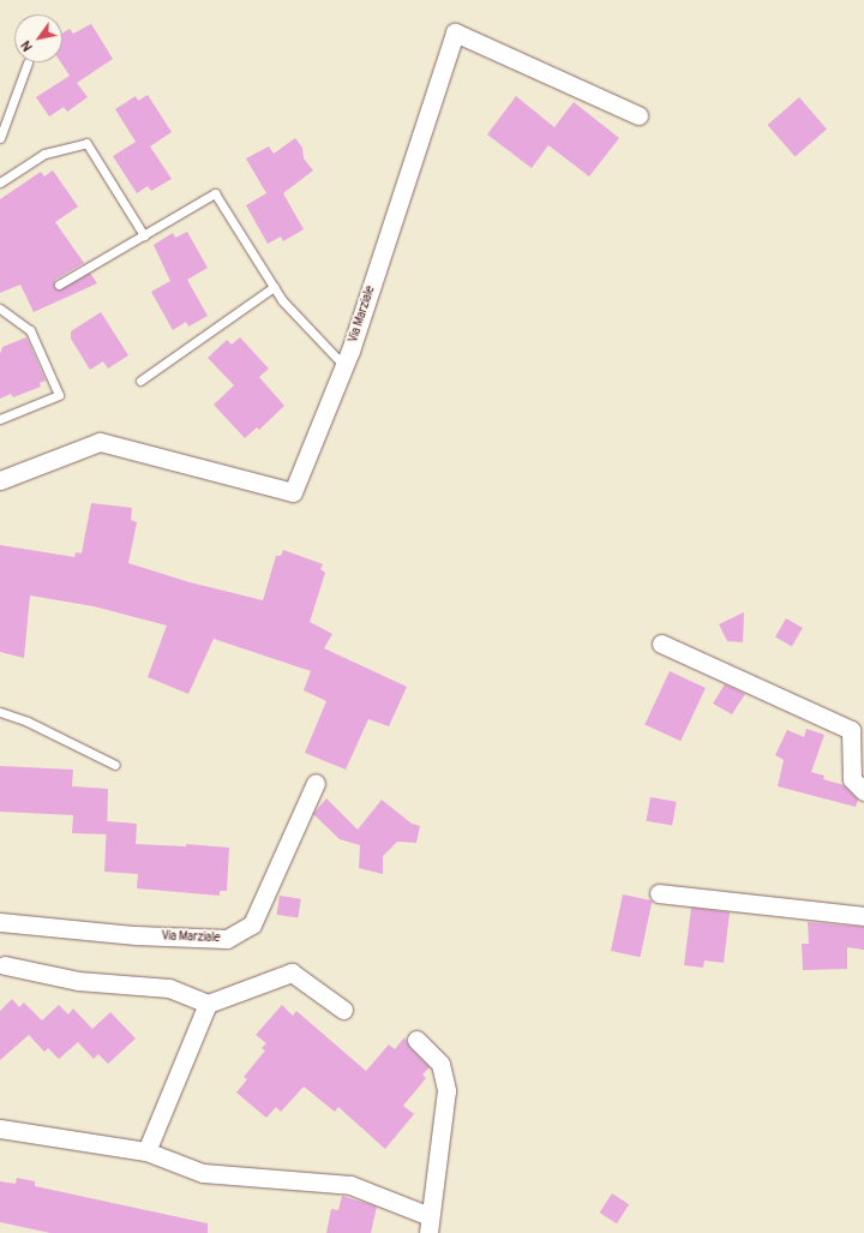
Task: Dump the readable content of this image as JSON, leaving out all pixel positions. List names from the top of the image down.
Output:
{
  "streets": {
    "street": ["Via Marziale"]
  },
  "north": "bottom left"
}
